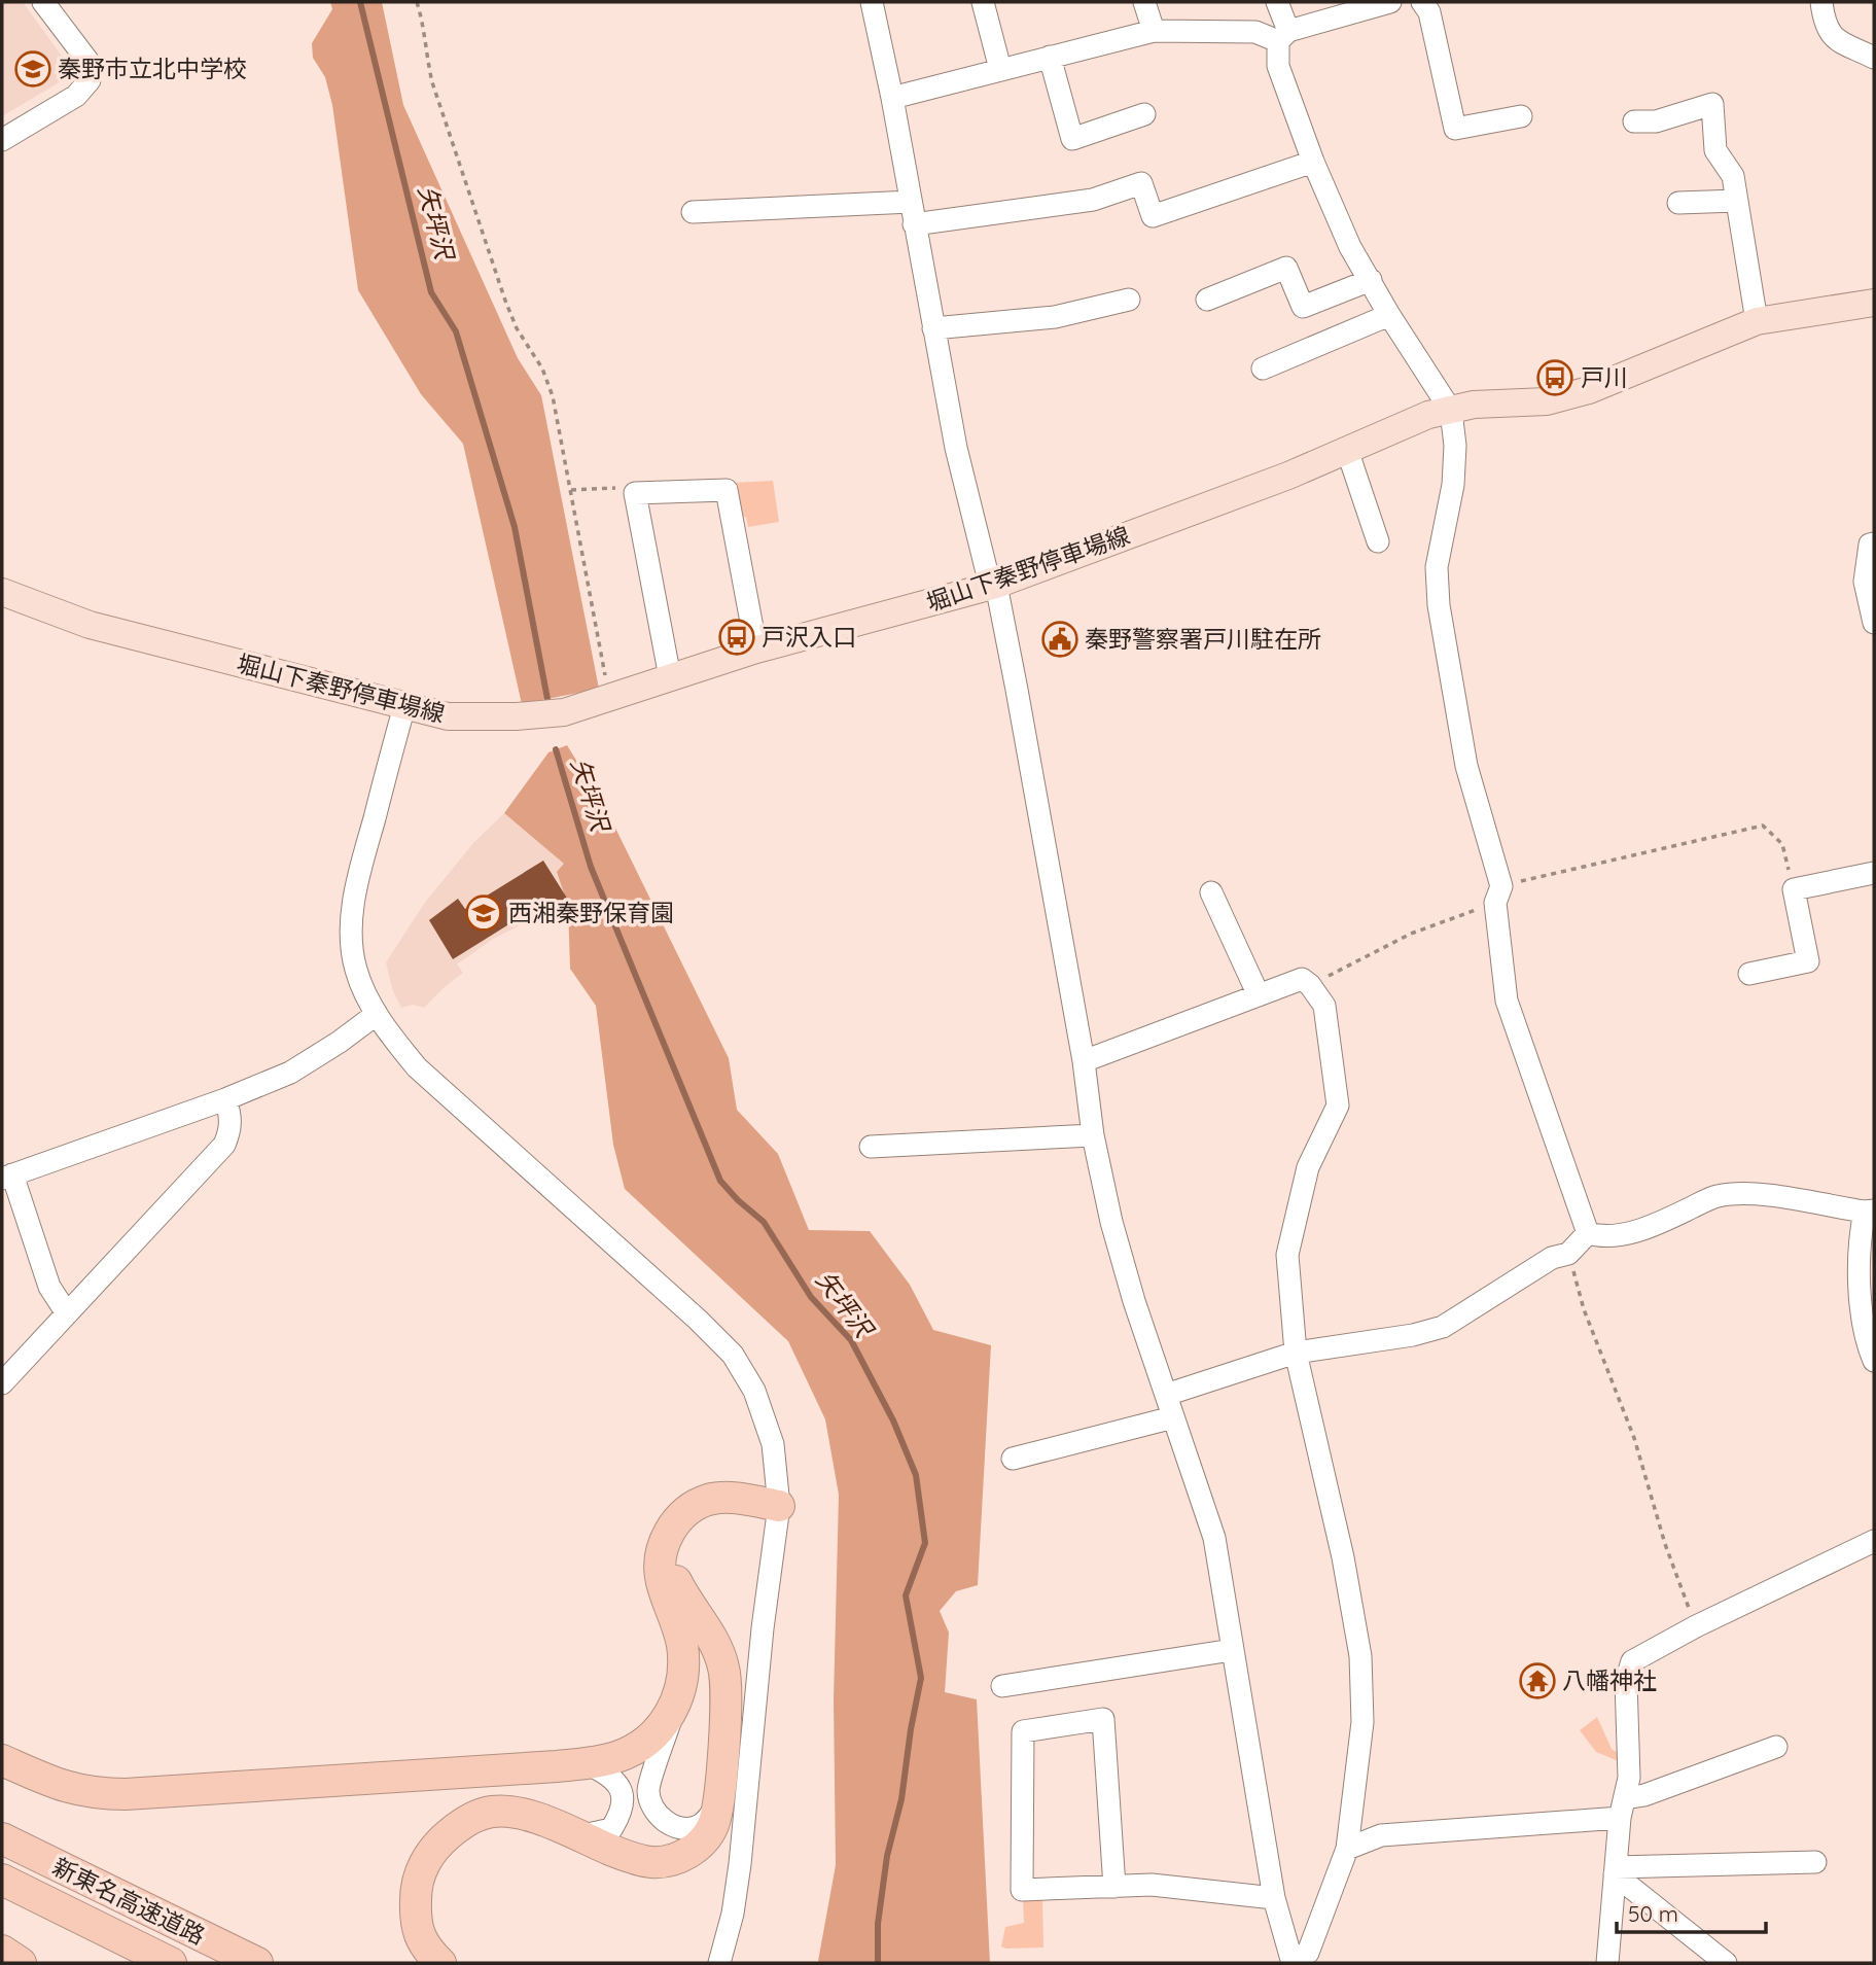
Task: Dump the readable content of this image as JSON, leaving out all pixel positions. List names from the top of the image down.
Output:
{
  "streets": {
    "highway": ["新東名高速道路"],
    "main road": ["堀山下秦野停車場線"]
  },
  "water": ["矢坪沢"],
  "places": {
    "school or university": ["秦野市立北中学校", "西湘秦野保育園"],
    "bus stop": ["戸川", "戸沢入口"],
    "public building": ["秦野警察署戸川駐在所"],
    "temple": ["八幡神社"]
  },
  "scale_bar": "50 m"
}
